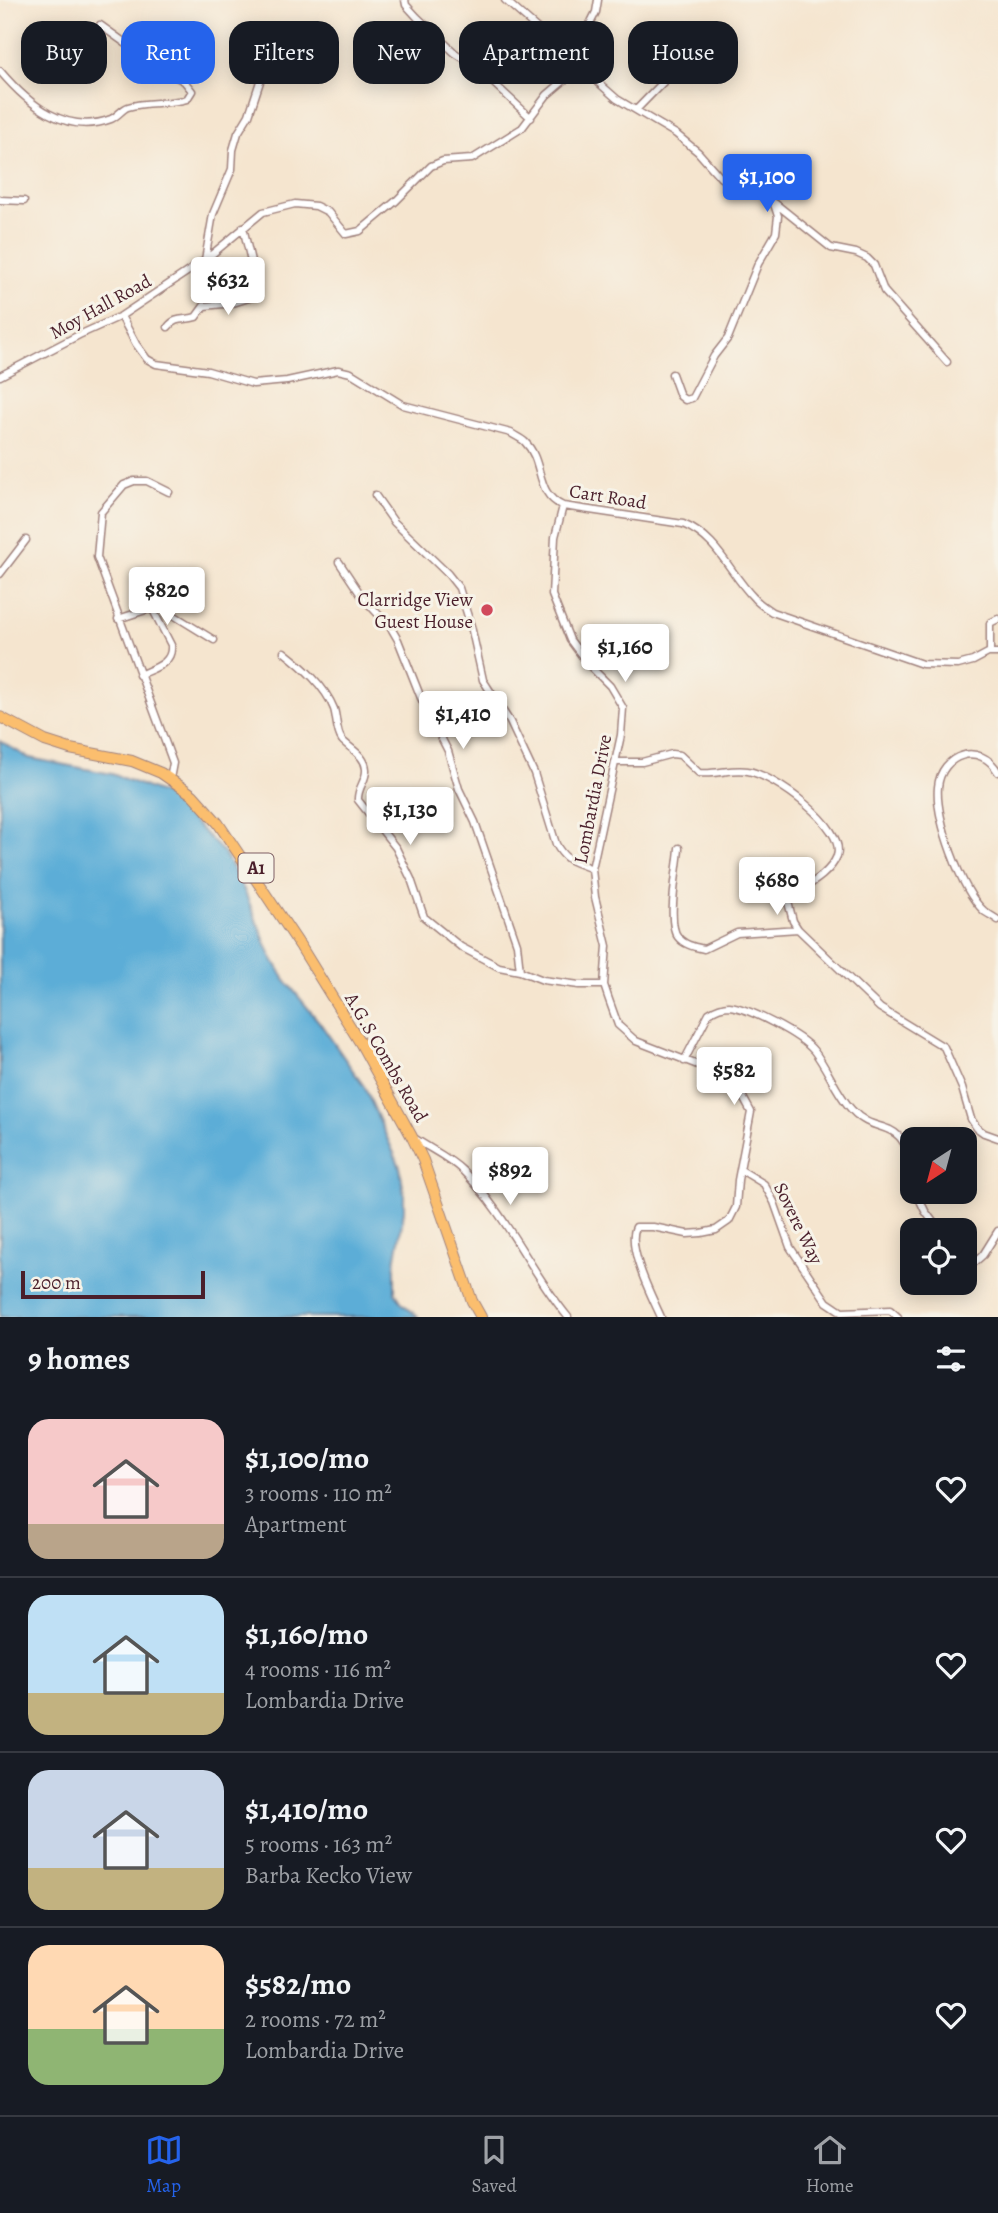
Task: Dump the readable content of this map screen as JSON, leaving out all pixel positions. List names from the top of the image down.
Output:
{
  "streets": {
    "main road": ["A1", "A.G.S Combs Road"],
    "street": [
      "Moy Hall Road",
      "Cart Road",
      "Lombardia Drive",
      "Sovere Way"
    ]
  },
  "crossings": [
    ["Moy Hall Road", "Cart Road"],
    ["Cart Road", "Lombardia Drive"],
    ["Lombardia Drive", "Sovere Way"],
    ["A1", "A.G.S Combs Road"]
  ],
  "places": ["Clarridge View Guest House"],
  "scale_bar": "200 m",
  "north": "bottom left",
  "page": {
    "chip": [
      "Buy",
      "Rent",
      "Filters",
      "New",
      "Apartment",
      "House"
    ],
    "price": [
      "$1,100",
      "$632",
      "$820",
      "$1,160",
      "$1,410",
      "$1,130",
      "$680",
      "$582",
      "$892"
    ],
    "scale": "200 m",
    "heading": "9 homes",
    "list": [
      {
        "name": "$1,100/mo",
        "note": "3 rooms · 110 m² · Apartment"
      },
      {
        "name": "$1,160/mo",
        "note": "4 rooms · 116 m² · Lombardia Drive"
      },
      {
        "name": "$1,410/mo",
        "note": "5 rooms · 163 m² · Barba Kecko View"
      },
      {
        "name": "$582/mo",
        "note": "2 rooms · 72 m² · Lombardia Drive"
      }
    ],
    "tabs": ["Map", "Saved", "Home"]
  }
}
